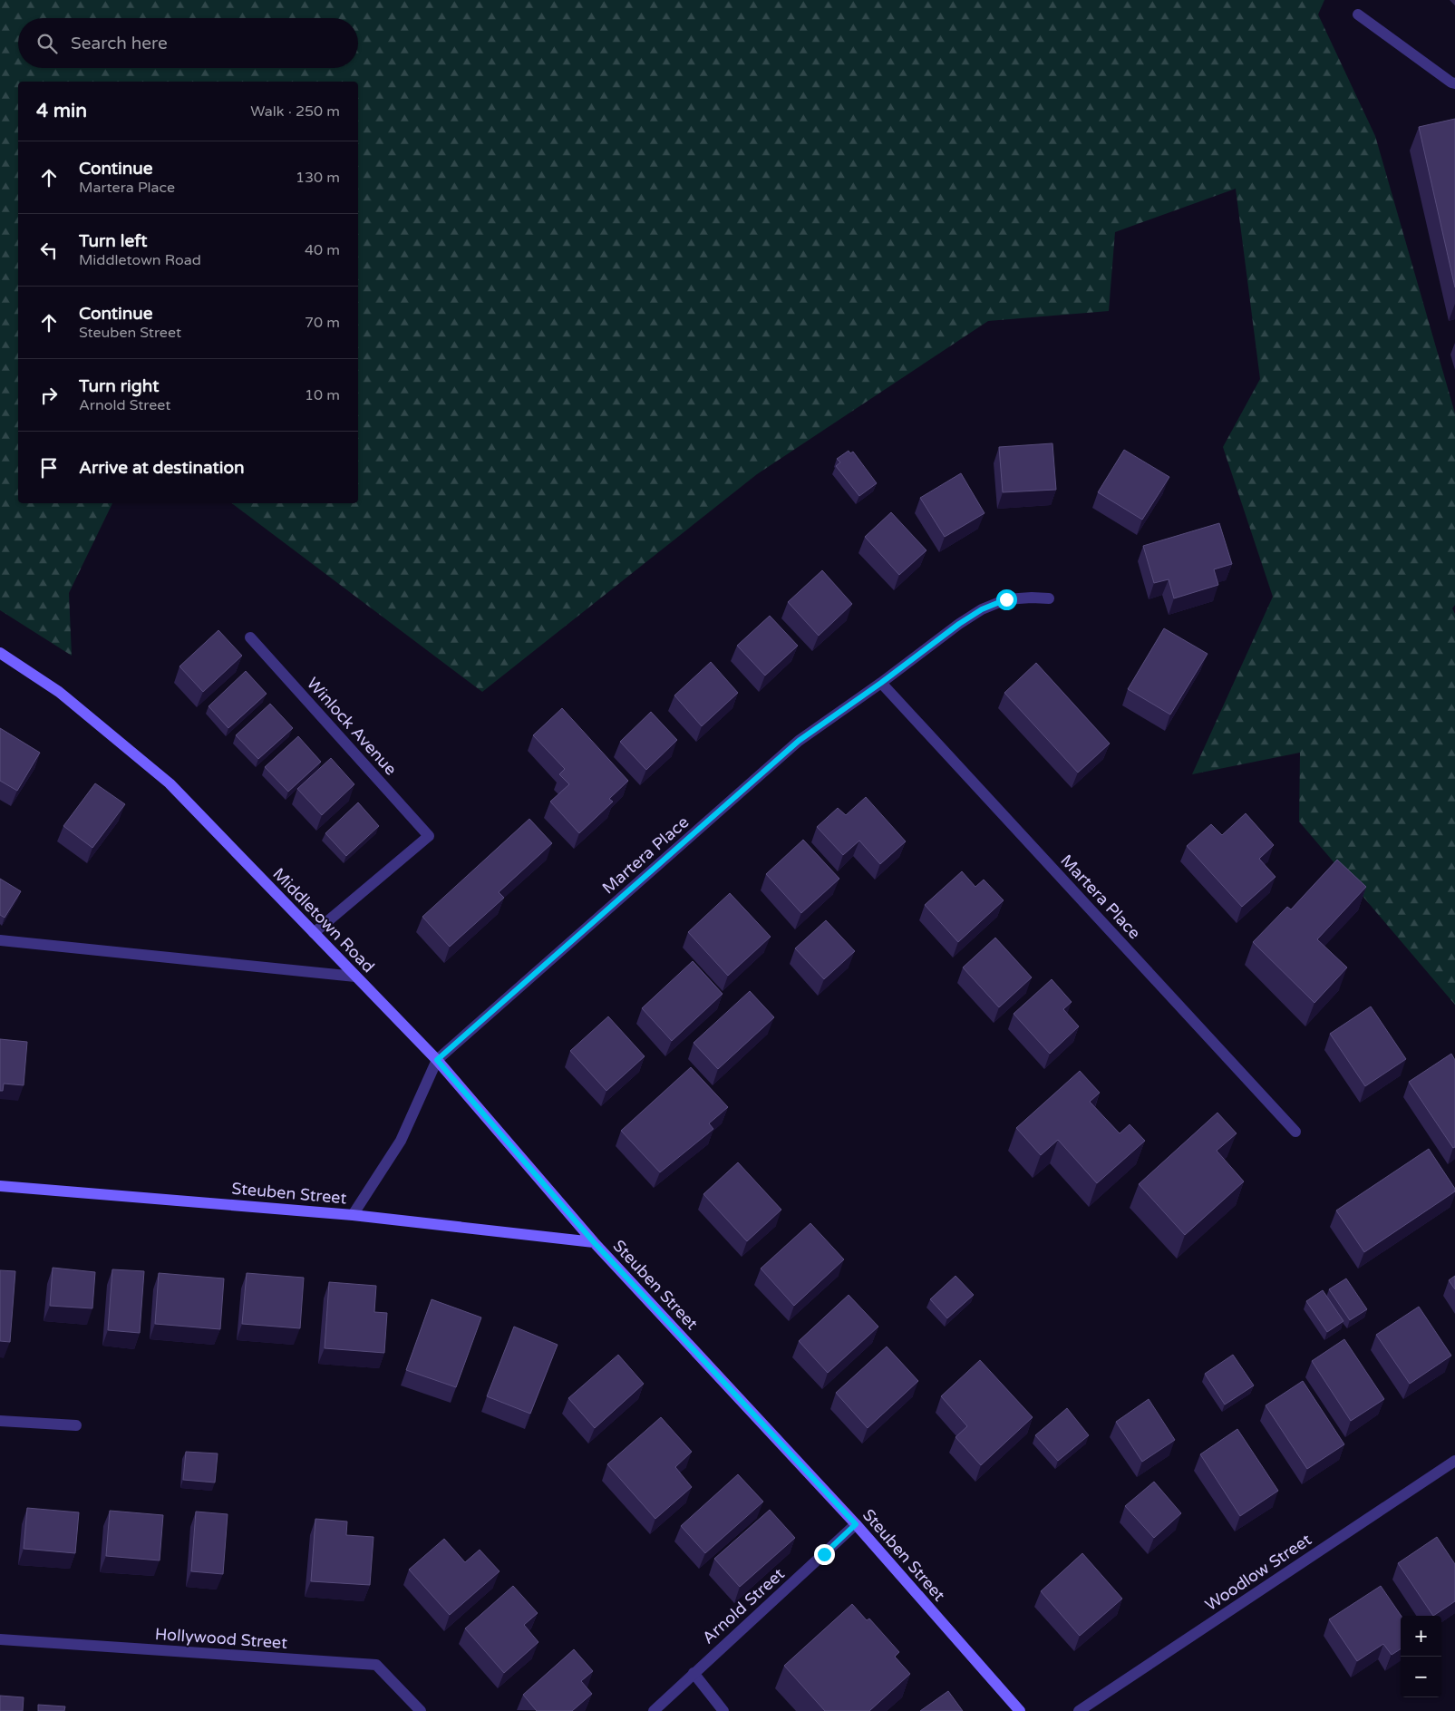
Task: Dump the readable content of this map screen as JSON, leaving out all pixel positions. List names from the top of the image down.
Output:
{
  "streets": {
    "street": [
      "Winlock Avenue",
      "Martera Place",
      "Middletown Road",
      "Steuben Street",
      "Woodlow Street",
      "Arnold Street",
      "Hollywood Street"
    ]
  },
  "crossings": [
    ["Winlock Avenue", "Middletown Road"],
    ["Martera Place", "Middletown Road"],
    ["Middletown Road", "Steuben Street"],
    ["Steuben Street", "Arnold Street"]
  ],
  "page": {
    "search": "Search here",
    "heading": ["4 min", "Walk · 250 m"],
    "list": [
      ["Continue", "Martera Place", "130 m"],
      ["Turn left", "Middletown Road", "40 m"],
      ["Continue", "Steuben Street", "70 m"],
      ["Turn right", "Arnold Street", "10 m"],
      "Arrive at destination"
    ],
    "map_buttons": ["+", "−"]
  }
}
